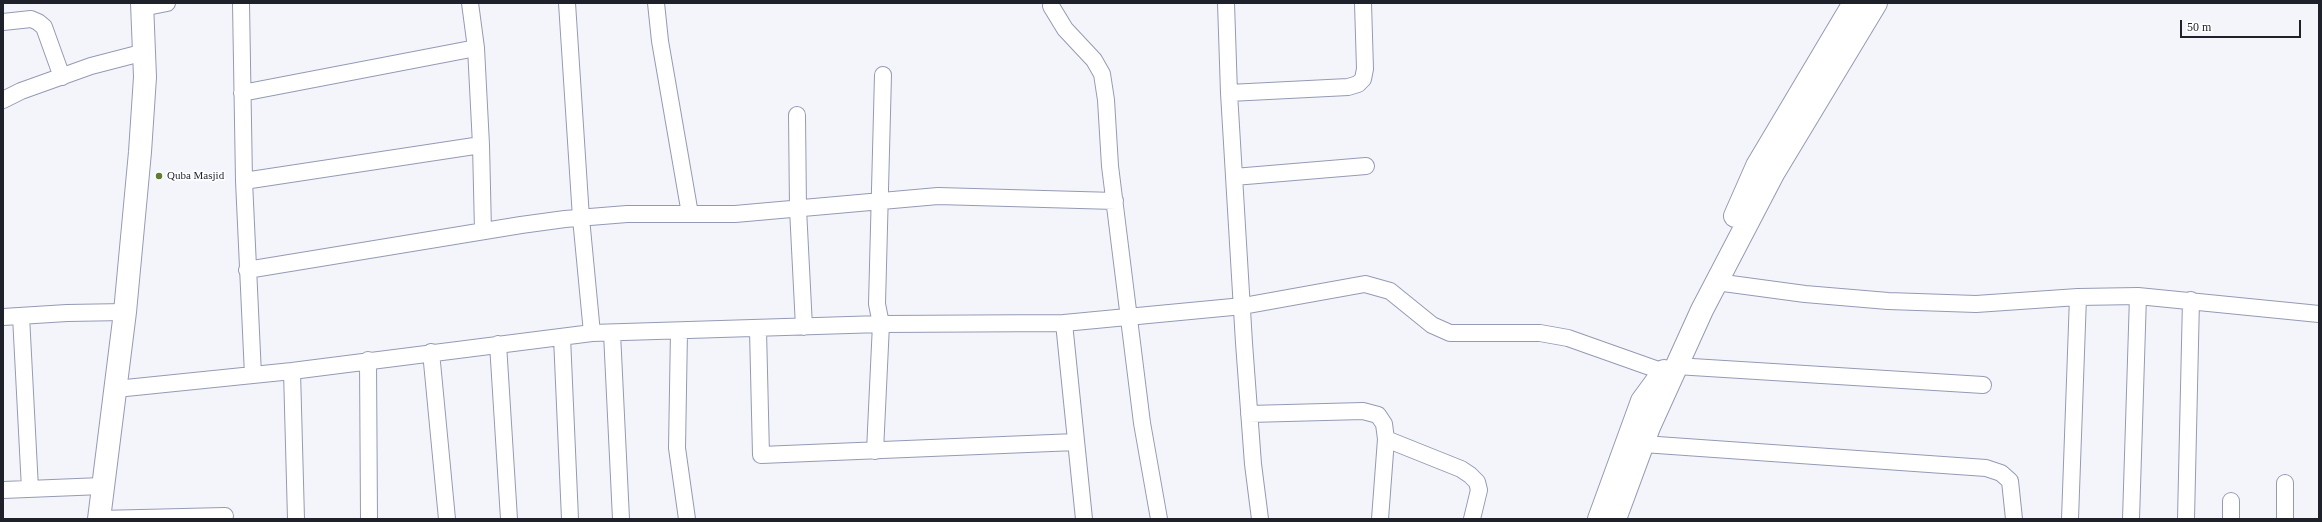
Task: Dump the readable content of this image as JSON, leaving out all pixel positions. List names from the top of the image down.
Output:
{
  "places": ["Quba Masjid"],
  "scale_bar": "50 m"
}
